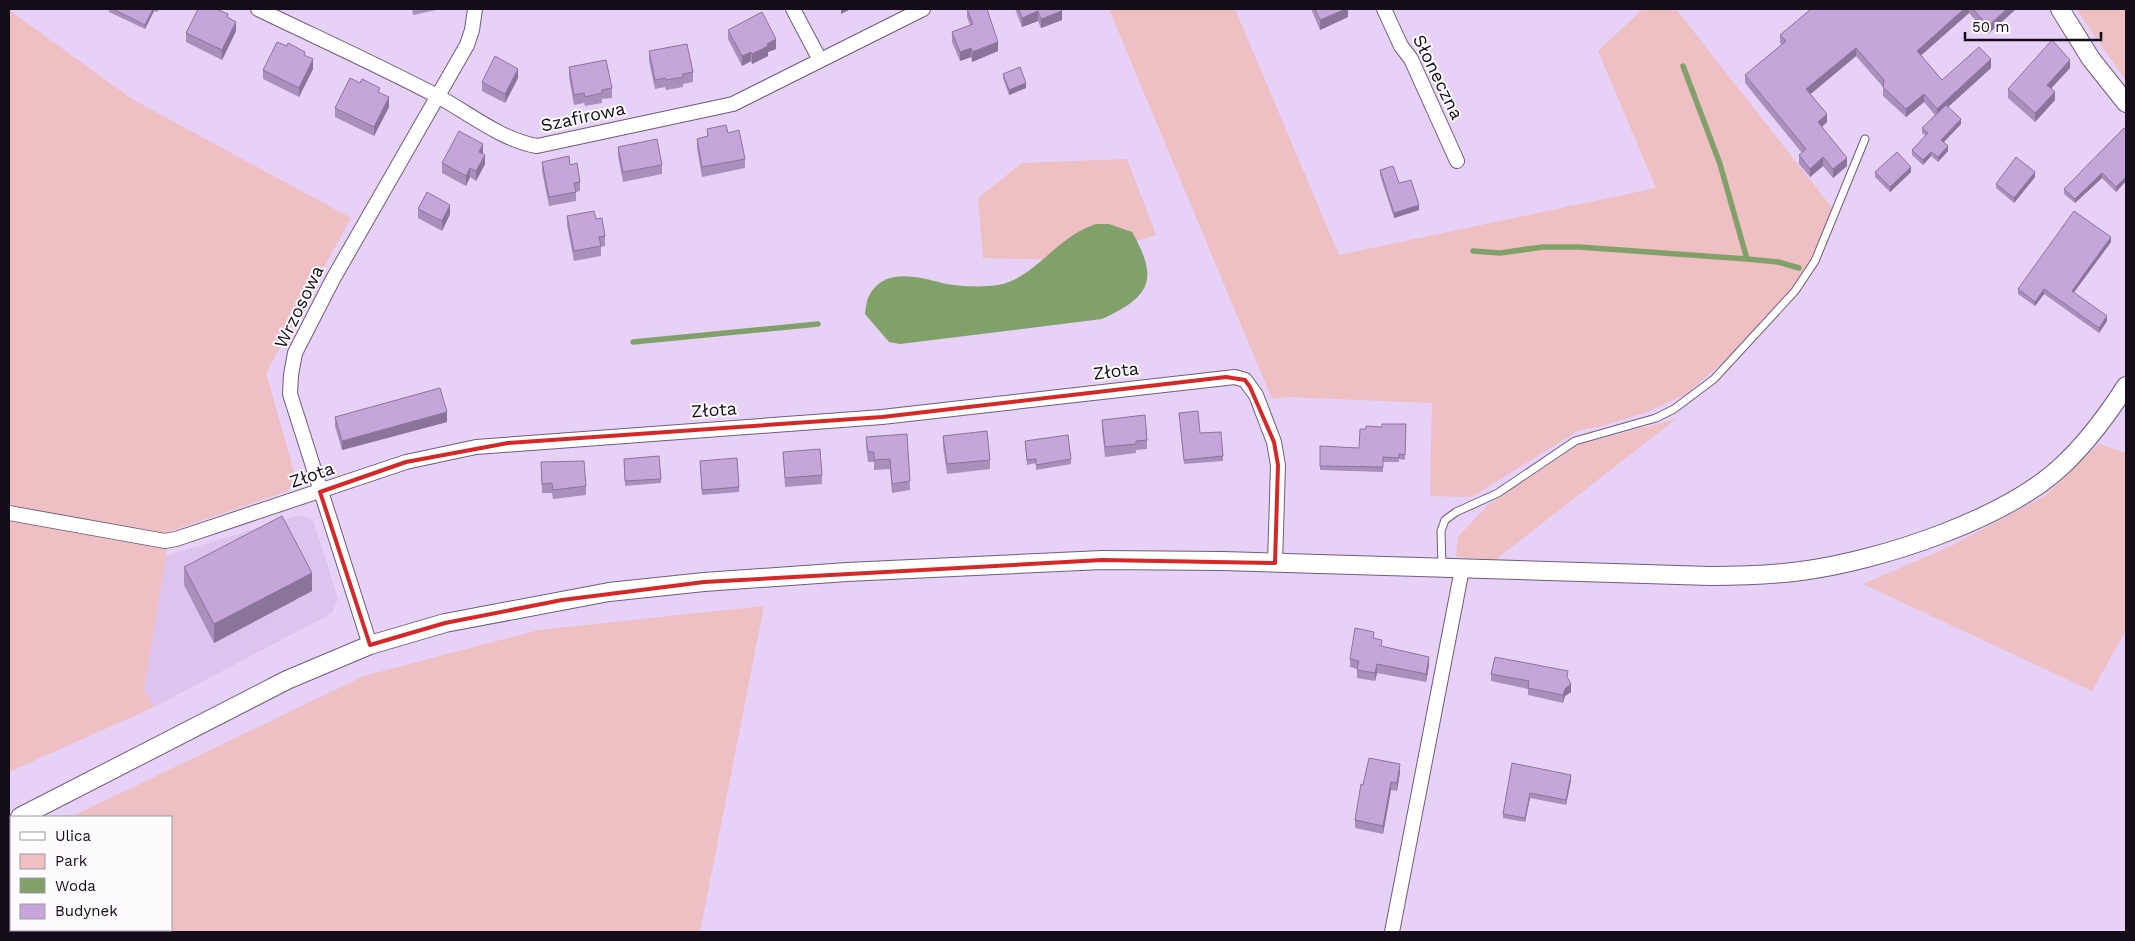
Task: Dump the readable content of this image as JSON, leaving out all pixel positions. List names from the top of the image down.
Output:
{
  "streets": {
    "street": [
      "Słoneczna",
      "Szafirowa",
      "Wrzosowa",
      "Złota"
    ]
  },
  "crossings": [
    ["Szafirowa", "Wrzosowa"],
    ["Wrzosowa", "Złota"]
  ],
  "legend": [
    "Ulica",
    "Park",
    "Woda",
    "Budynek"
  ],
  "scale_bar": "50 m"
}
